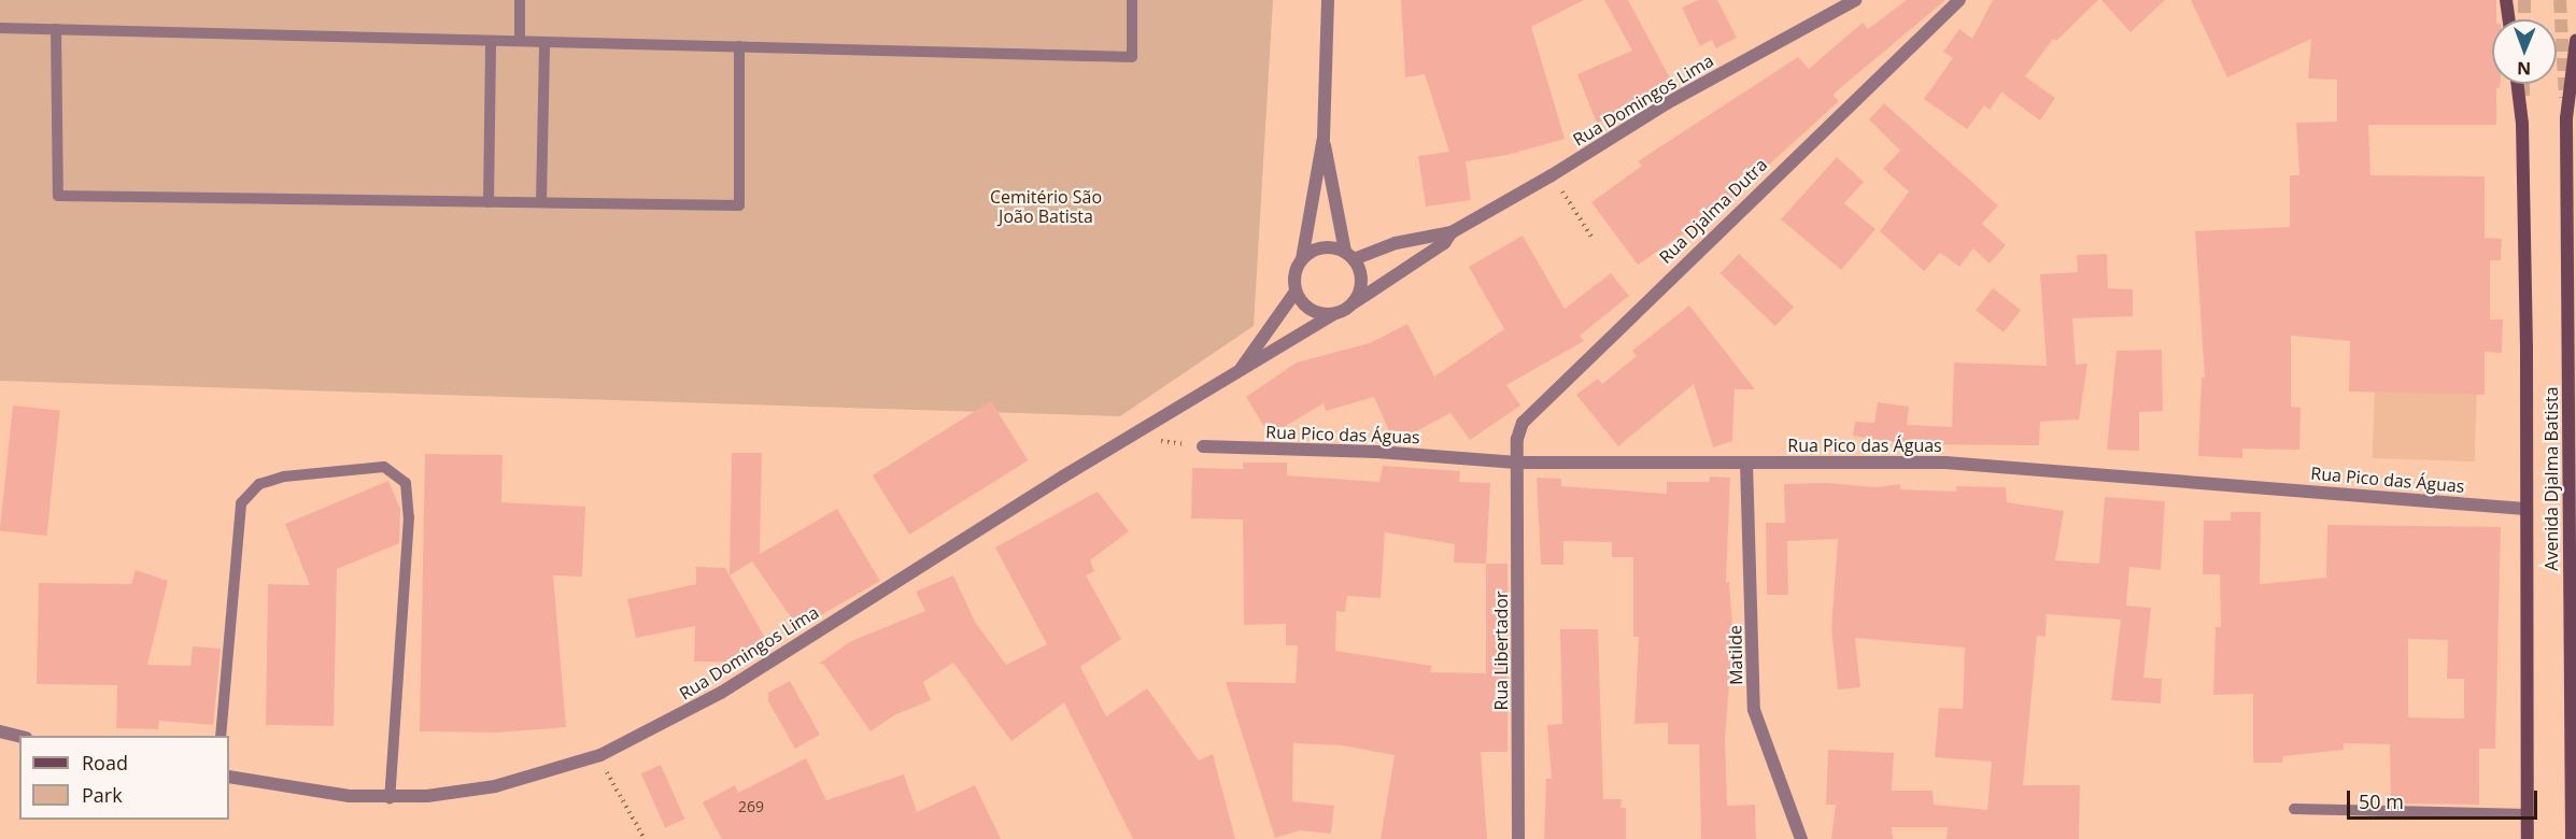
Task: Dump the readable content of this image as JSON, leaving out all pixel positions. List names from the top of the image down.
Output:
{
  "streets": {
    "main road": ["Avenida Djalma Batista"],
    "street": [
      "Rua Domingos Lima",
      "Rua Djalma Dutra",
      "Rua Pico das Águas",
      "Rua Libertador",
      "Matilde"
    ]
  },
  "crossings": [
    ["Rua Djalma Dutra", "Rua Pico das Águas"],
    ["Rua Djalma Dutra", "Rua Libertador"],
    ["Rua Pico das Águas", "Avenida Djalma Batista"],
    ["Rua Pico das Águas", "Rua Libertador"],
    ["Rua Pico das Águas", "Matilde"]
  ],
  "parks": ["Cemitério São João Batista"],
  "house_numbers": ["269"],
  "legend": ["Road", "Park"],
  "scale_bar": "50 m",
  "north": "bottom"
}
